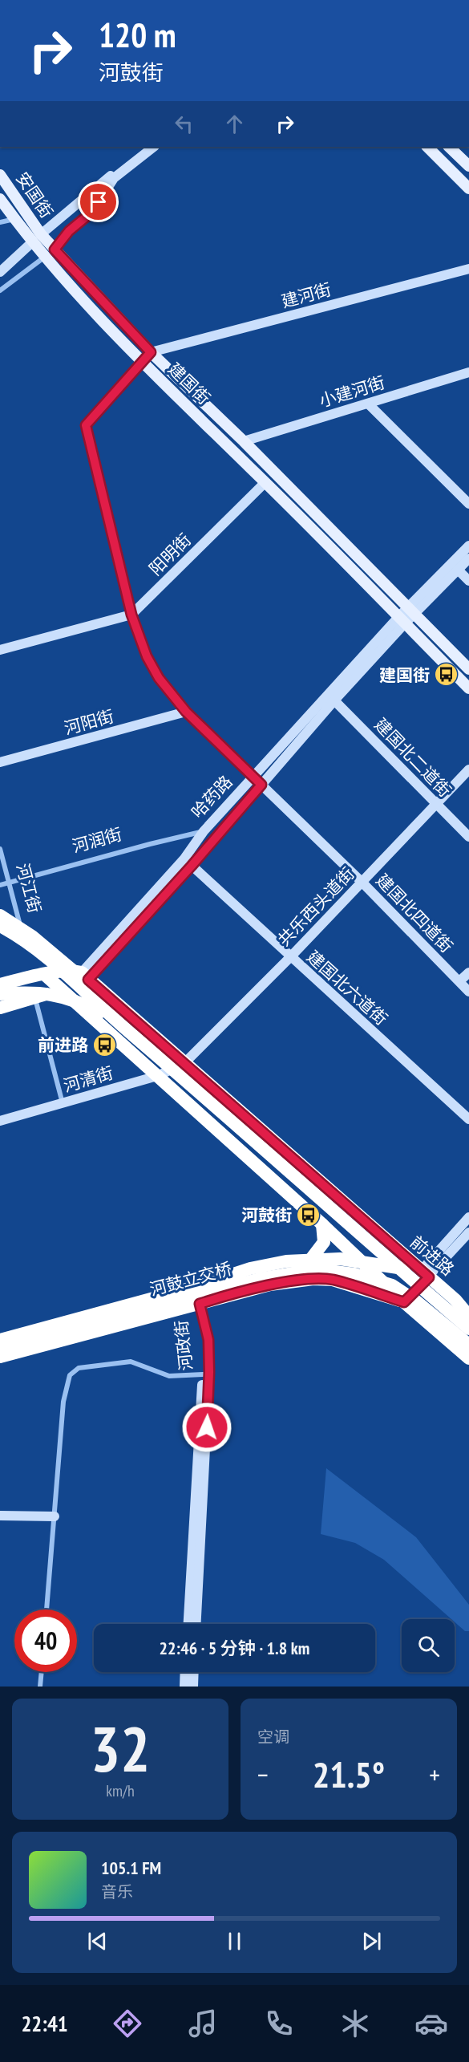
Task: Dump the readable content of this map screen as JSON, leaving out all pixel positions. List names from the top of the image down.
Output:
{
  "streets": {
    "highway": [
      "哈药路",
      "河江街",
      "前进路",
      "河鼓立交桥"
    ],
    "main road": ["安国街", "建国街"],
    "street": [
      "建河街",
      "小建河街",
      "阳明街",
      "河阳街",
      "建国北二道街",
      "河润街",
      "共乐西头道街",
      "建国北四道街",
      "建国北六道街",
      "河清街",
      "河政街"
    ]
  },
  "crossings": [
    ["安国街", "建国街"],
    ["建河街", "建国街"],
    ["建国街", "小建河街"],
    ["建国街", "阳明街"],
    ["建国街", "哈药路"],
    ["建国街", "建国北四道街"],
    ["阳明街", "建国北四道街"],
    ["河阳街", "建国北四道街"],
    ["建国北二道街", "哈药路"],
    ["建国北二道街", "共乐西头道街"],
    ["哈药路", "河润街"],
    ["哈药路", "河江街"],
    ["哈药路", "建国北四道街"],
    ["哈药路", "建国北六道街"],
    ["哈药路", "前进路"],
    ["河润街", "河江街"],
    ["河江街", "前进路"],
    ["共乐西头道街", "建国北四道街"],
    ["共乐西头道街", "建国北六道街"],
    ["共乐西头道街", "河清街"],
    ["共乐西头道街", "前进路"],
    ["河清街", "前进路"]
  ],
  "places": {
    "bus stop": ["建国街", "前进路", "河鼓街"]
  },
  "page": {
    "turn": ["120 m", "河鼓街"],
    "limit": "40",
    "trip": "22:46 · 5 分钟 · 1.8 km",
    "tile": [
      ["32", "km/h"],
      "空调"
    ],
    "heat": ["−", "21.5°", "+"],
    "song": ["105.1 FM", "音乐"],
    "tabs": "22:41"
  }
}
